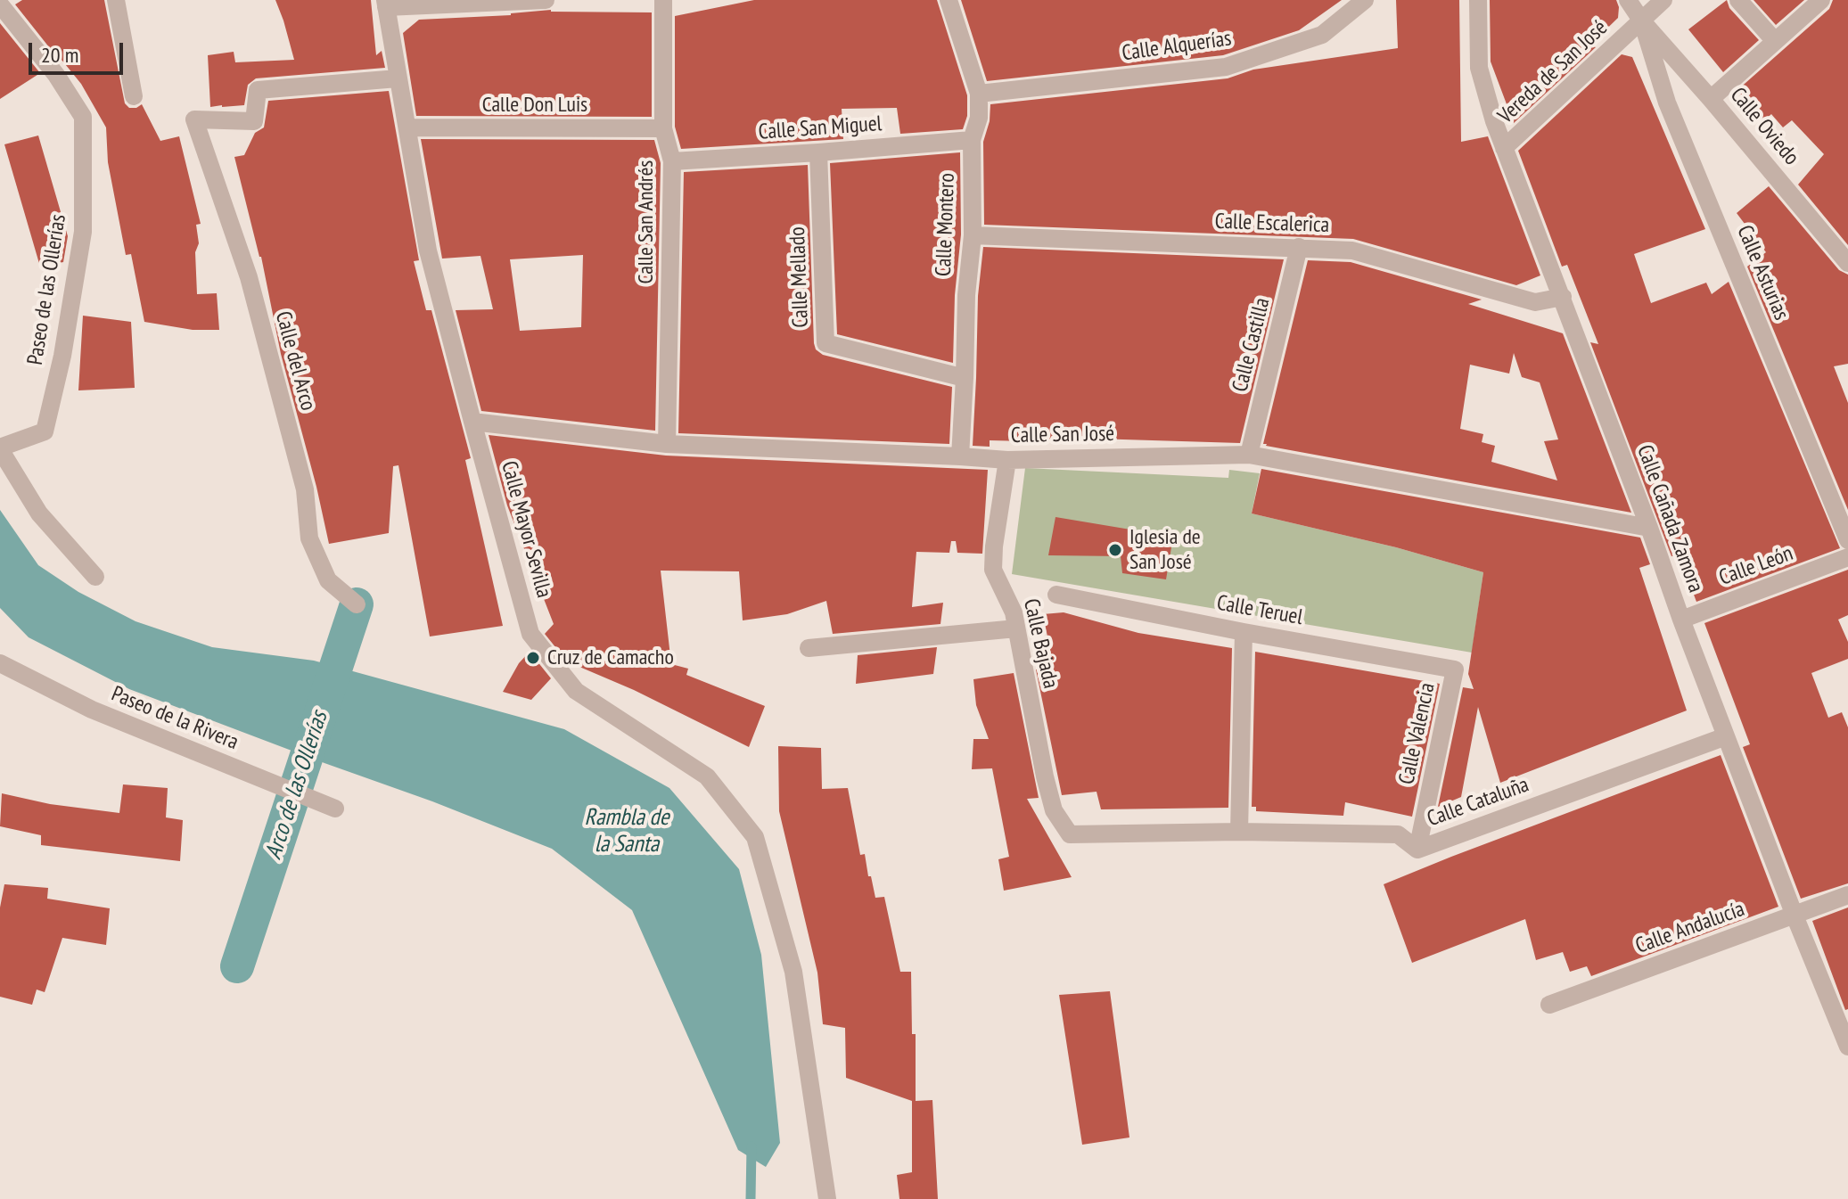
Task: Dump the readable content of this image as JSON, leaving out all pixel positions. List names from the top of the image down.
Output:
{
  "streets": {
    "street": [
      "Calle Alquerías",
      "Vereda de San José",
      "Calle Don Luis",
      "Calle Oviedo",
      "Calle San Miguel",
      "Calle San Andrés",
      "Calle Escalerica",
      "Calle Montero",
      "Calle Asturias",
      "Calle Mellado",
      "Paseo de las Ollerías",
      "Calle Castilla",
      "Calle del Arco",
      "Calle San José",
      "Calle Cañada Zamora",
      "Calle Mayor Sevilla",
      "Calle León",
      "Calle Teruel",
      "Calle Bajada",
      "Paseo de la Rivera",
      "Calle Valencia",
      "Calle Cataluña",
      "Calle Andalucía"
    ]
  },
  "crossings": [
    ["Calle Alquerías", "Calle Montero"],
    ["Vereda de San José", "Calle Oviedo"],
    ["Vereda de San José", "Calle Asturias"],
    ["Vereda de San José", "Calle Cañada Zamora"],
    ["Calle Don Luis", "Calle San Andrés"],
    ["Calle Don Luis", "Calle Mayor Sevilla"],
    ["Calle Oviedo", "Calle Asturias"],
    ["Calle San Miguel", "Calle San Andrés"],
    ["Calle San Miguel", "Calle Montero"],
    ["Calle San Miguel", "Calle Mellado"],
    ["Calle San Andrés", "Calle San José"],
    ["Calle Escalerica", "Calle Montero"],
    ["Calle Escalerica", "Calle Castilla"],
    ["Calle Escalerica", "Calle Cañada Zamora"],
    ["Calle Montero", "Calle Mellado"],
    ["Calle Montero", "Calle San José"],
    ["Calle Castilla", "Calle San José"],
    ["Calle del Arco", "Calle Mayor Sevilla"],
    ["Calle San José", "Calle Cañada Zamora"],
    ["Calle San José", "Calle Mayor Sevilla"],
    ["Calle San José", "Calle Bajada"],
    ["Calle Cañada Zamora", "Calle León"],
    ["Calle Cañada Zamora", "Calle Cataluña"],
    ["Calle Cañada Zamora", "Calle Andalucía"],
    ["Calle Teruel", "Calle Valencia"],
    ["Calle Bajada", "Calle Cataluña"],
    ["Calle Valencia", "Calle Cataluña"]
  ],
  "water": ["Arco de las Ollerías", "Rambla de la Santa"],
  "places": ["Iglesia de San José", "Cruz de Camacho"],
  "scale_bar": "20 m"
}
